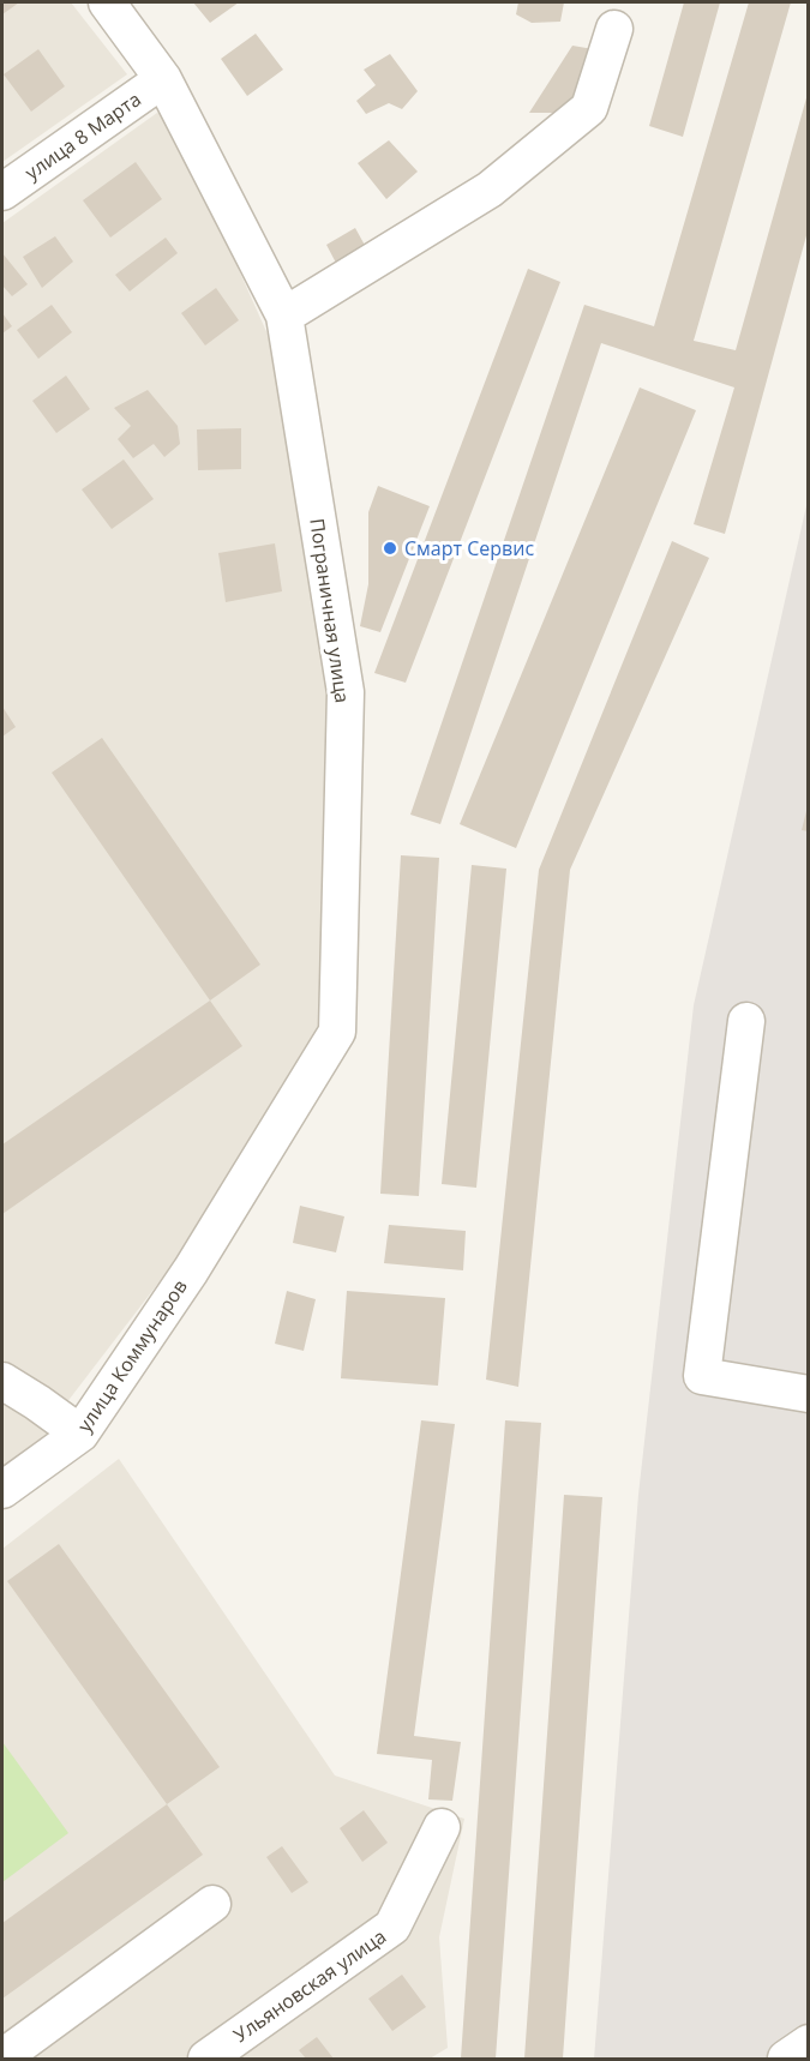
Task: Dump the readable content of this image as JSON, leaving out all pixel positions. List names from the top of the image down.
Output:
{
  "streets": {
    "street": [
      "улица 8 Марта",
      "Пограничная улица",
      "улица Коммунаров",
      "Ульяновская улица"
    ]
  },
  "crossings": [
    ["улица 8 Марта", "Пограничная улица"],
    ["Пограничная улица", "улица Коммунаров"]
  ],
  "places": ["Смарт Сервис"]
}
